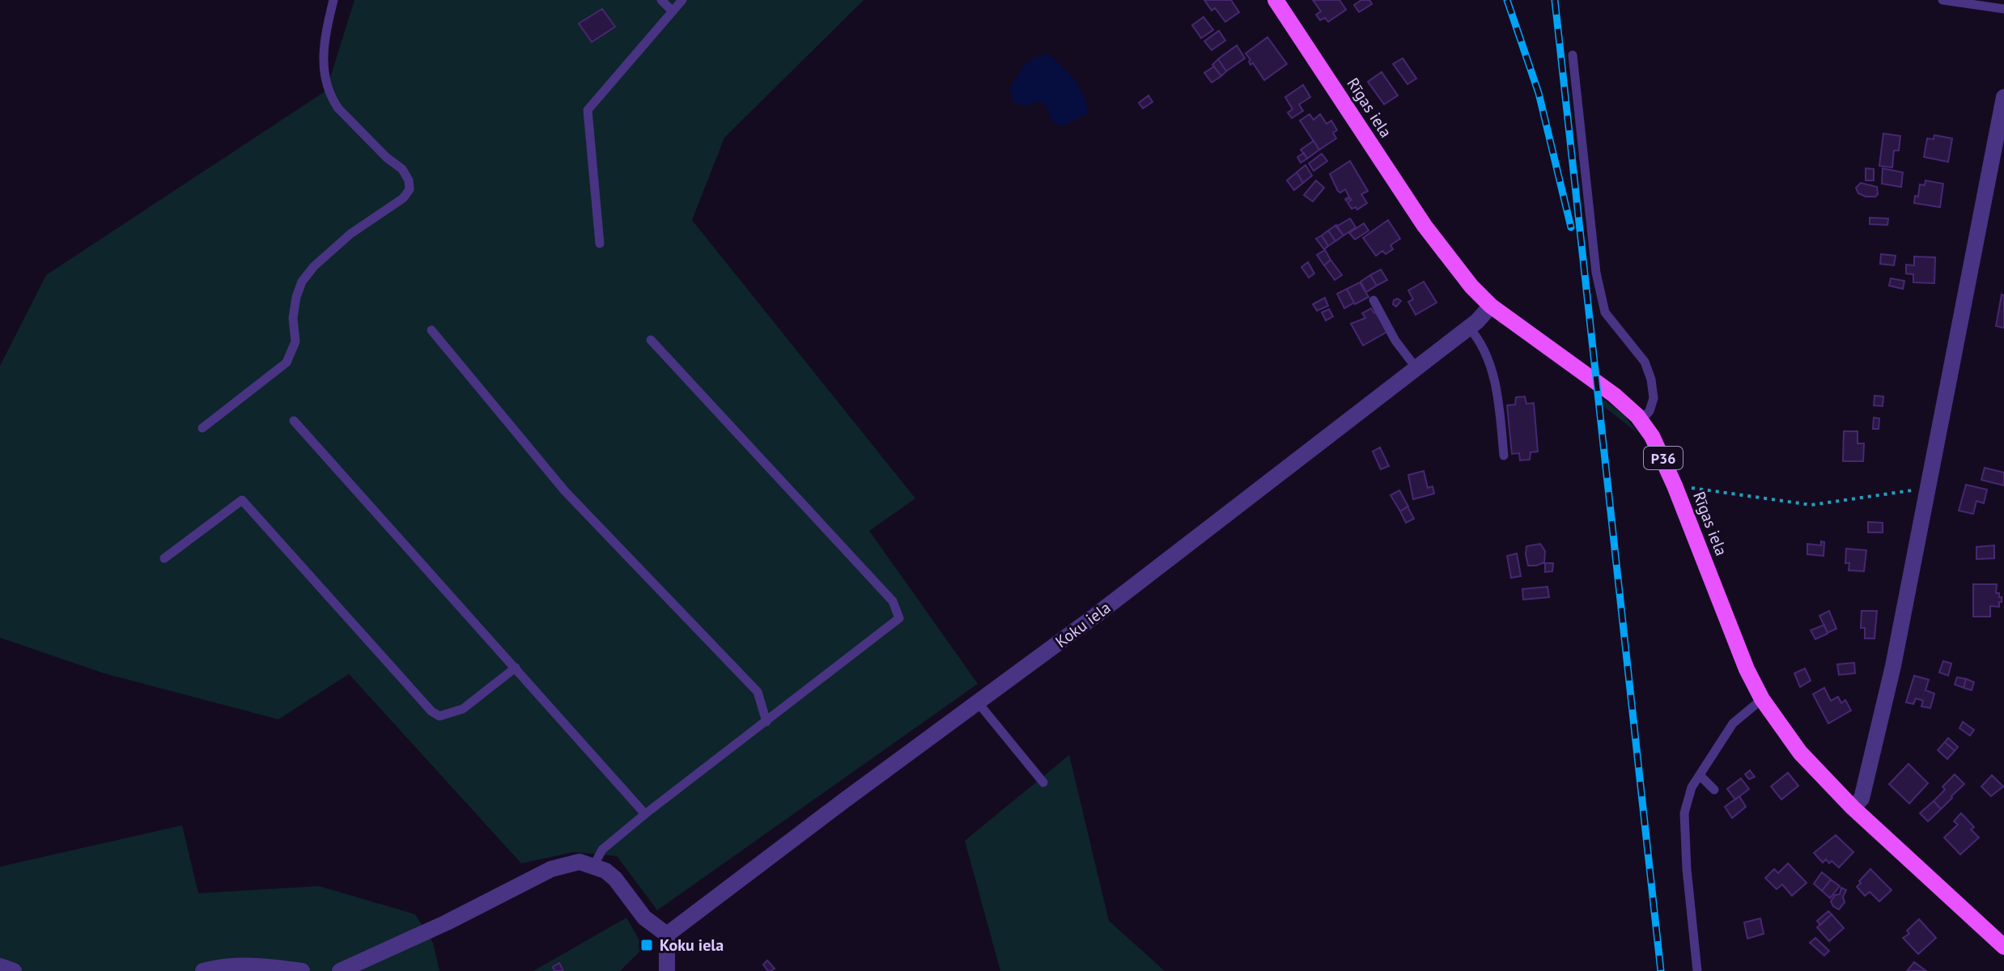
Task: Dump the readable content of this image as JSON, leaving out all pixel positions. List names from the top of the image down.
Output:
{
  "streets": {
    "main road": ["Rīgas iela", "P36"],
    "street": ["Koku iela"]
  },
  "crossings": [
    ["Rīgas iela", "Koku iela"]
  ],
  "places": {
    "transit": ["Koku iela"]
  }
}
